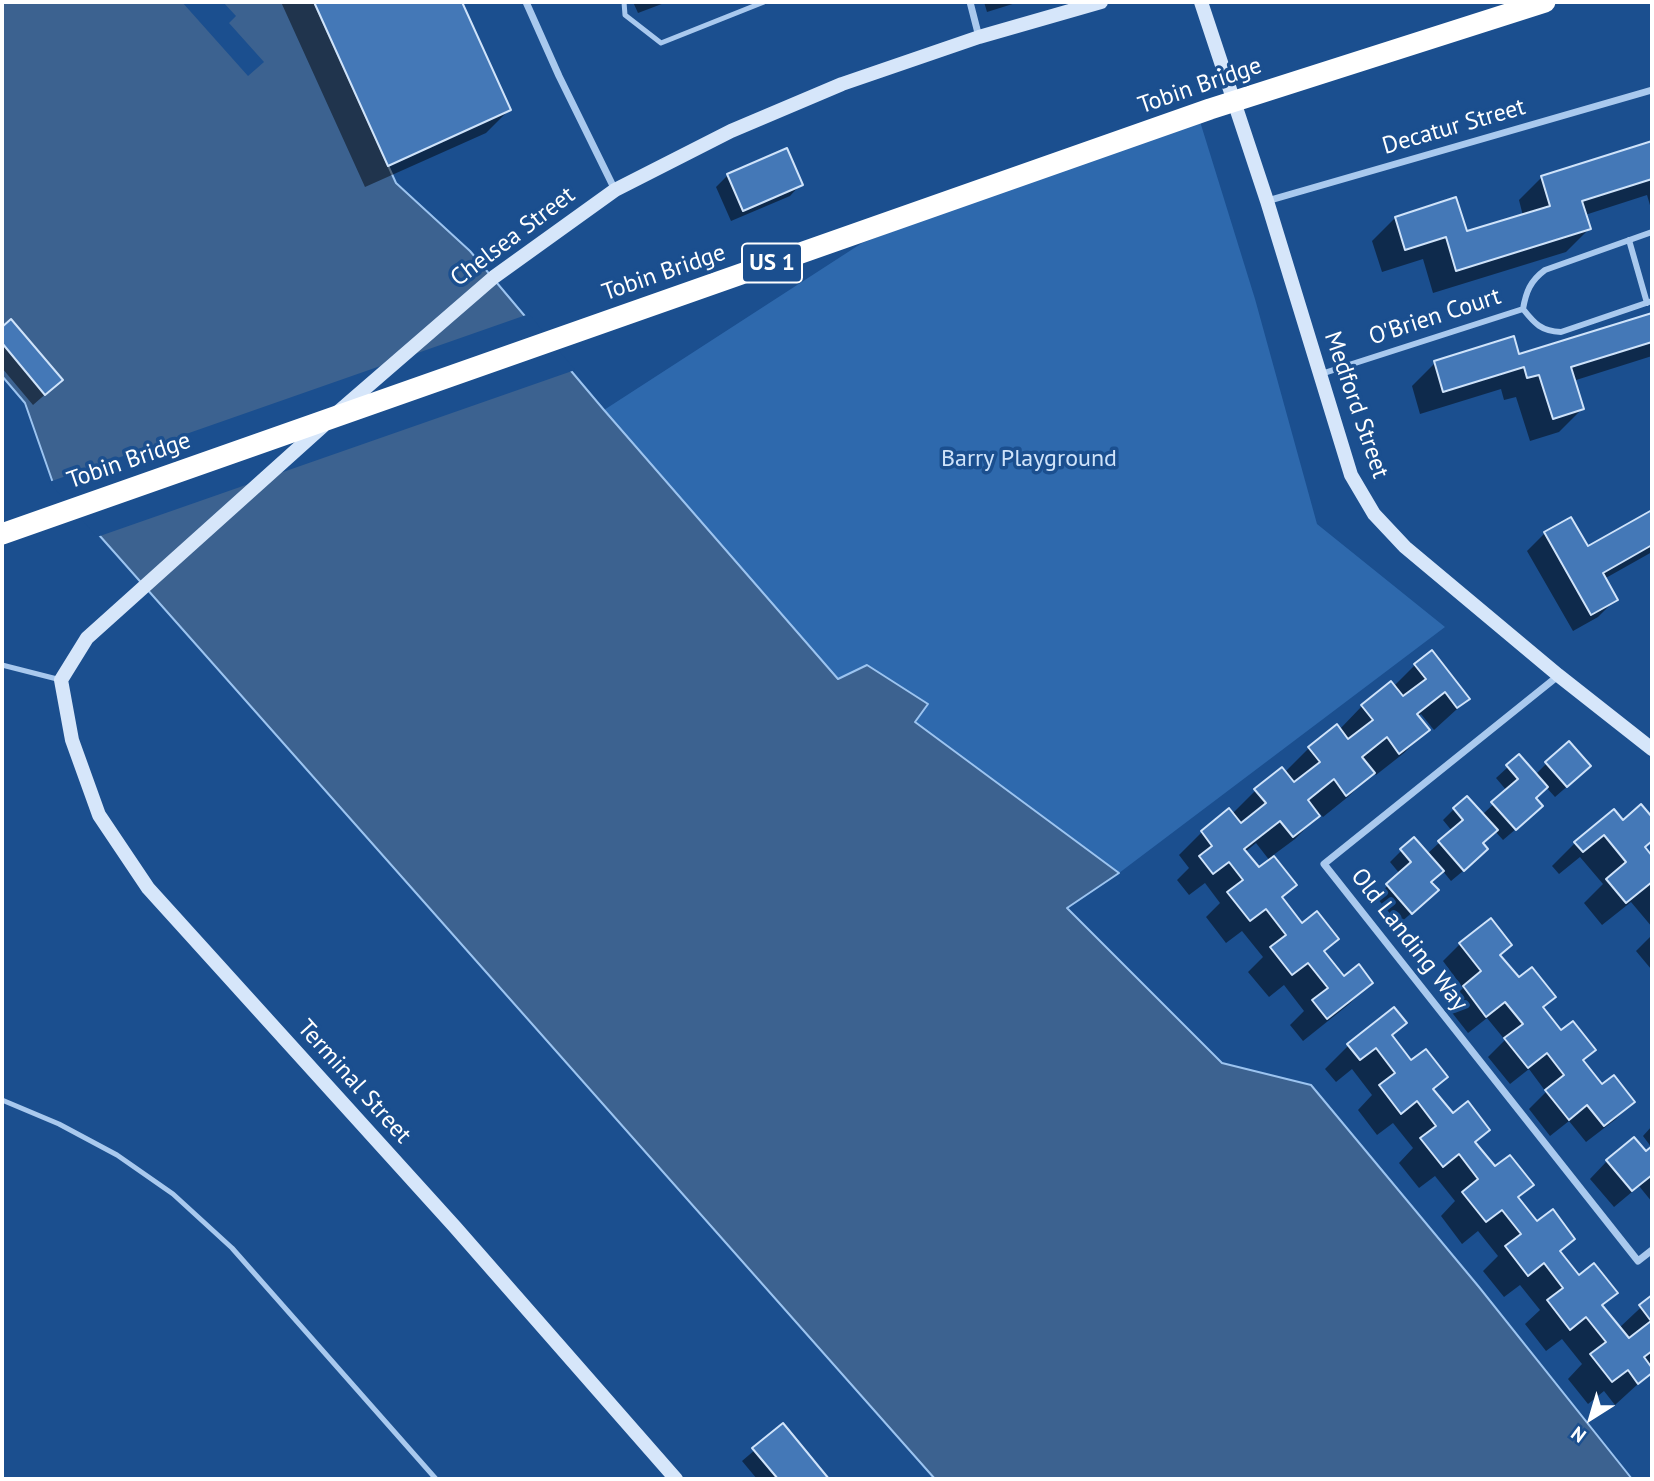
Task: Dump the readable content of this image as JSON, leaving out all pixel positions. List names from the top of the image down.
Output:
{
  "streets": {
    "highway": ["Tobin Bridge", "US 1"],
    "main road": ["Chelsea Street", "Medford Street", "Terminal Street"],
    "street": ["Decatur Street", "O'Brien Court", "Old Landing Way"]
  },
  "crossings": [
    ["Decatur Street", "Medford Street"],
    ["Chelsea Street", "Terminal Street"],
    ["O'Brien Court", "Medford Street"],
    ["Medford Street", "Old Landing Way"]
  ],
  "parks": ["Barry Playground"],
  "north": "bottom left"
}
